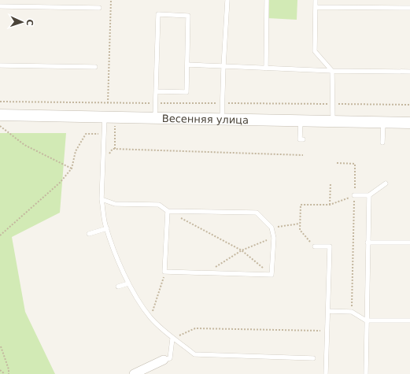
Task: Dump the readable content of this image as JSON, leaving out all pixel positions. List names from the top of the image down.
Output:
{
  "streets": {
    "street": ["Весенняя улица"]
  },
  "north": "right"
}
